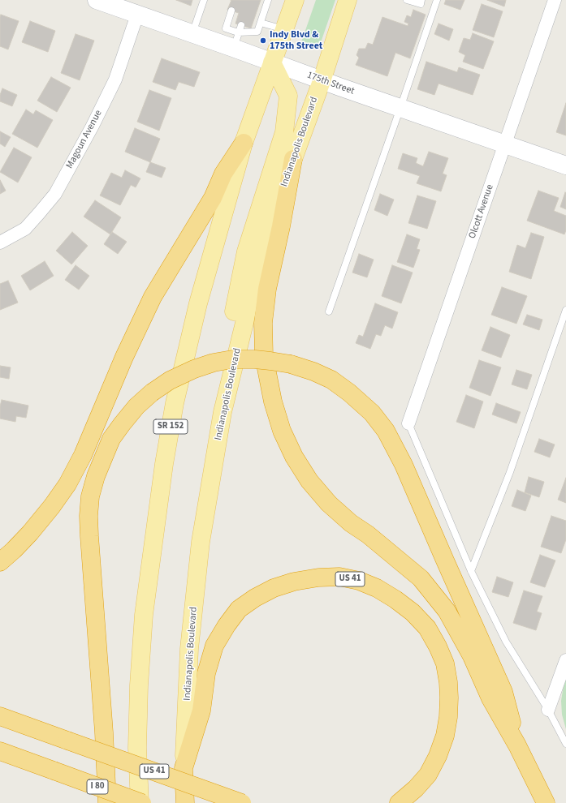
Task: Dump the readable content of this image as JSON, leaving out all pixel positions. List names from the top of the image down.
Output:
{
  "streets": {
    "highway": ["Indianapolis Boulevard", "US 41", "I 80"],
    "main road": ["SR 152"],
    "street": ["175th Street", "Magoun Avenue", "Olcott Avenue"]
  },
  "crossings": [
    ["175th Street", "Magoun Avenue"],
    ["175th Street", "Indianapolis Boulevard"],
    ["175th Street", "Olcott Avenue"],
    ["175th Street", "SR 152"],
    ["Indianapolis Boulevard", "US 41"]
  ],
  "places": ["Indy Blvd & 175th Street"]
}
